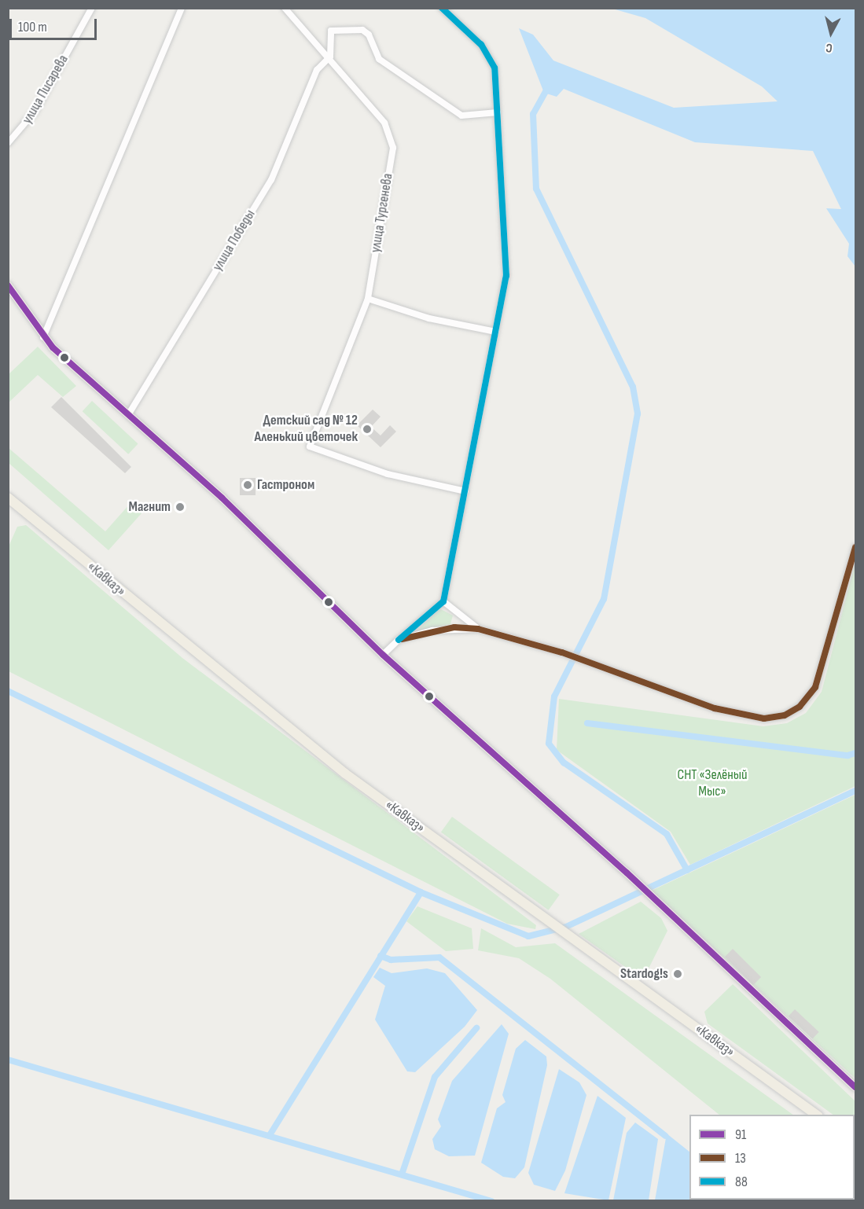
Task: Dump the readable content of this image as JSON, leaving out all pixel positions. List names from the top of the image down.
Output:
{
  "streets": {
    "highway": ["«Кавказ»"],
    "street": ["улица Писарева", "улица Тургенева", "улица Победы"]
  },
  "crossings": [
    ["улица Тургенева", "улица Победы"]
  ],
  "parks": ["СНТ «Зелёный Мыс»"],
  "places": [
    "Детский сад № 12 Аленький цветочек",
    "Гастроном",
    "Магнит",
    "Stardog!s"
  ],
  "lines": ["transit line 88", "transit line 91", "transit line 13"],
  "legend": ["91", "13", "88"],
  "scale_bar": "100 m",
  "north": "bottom"
}
